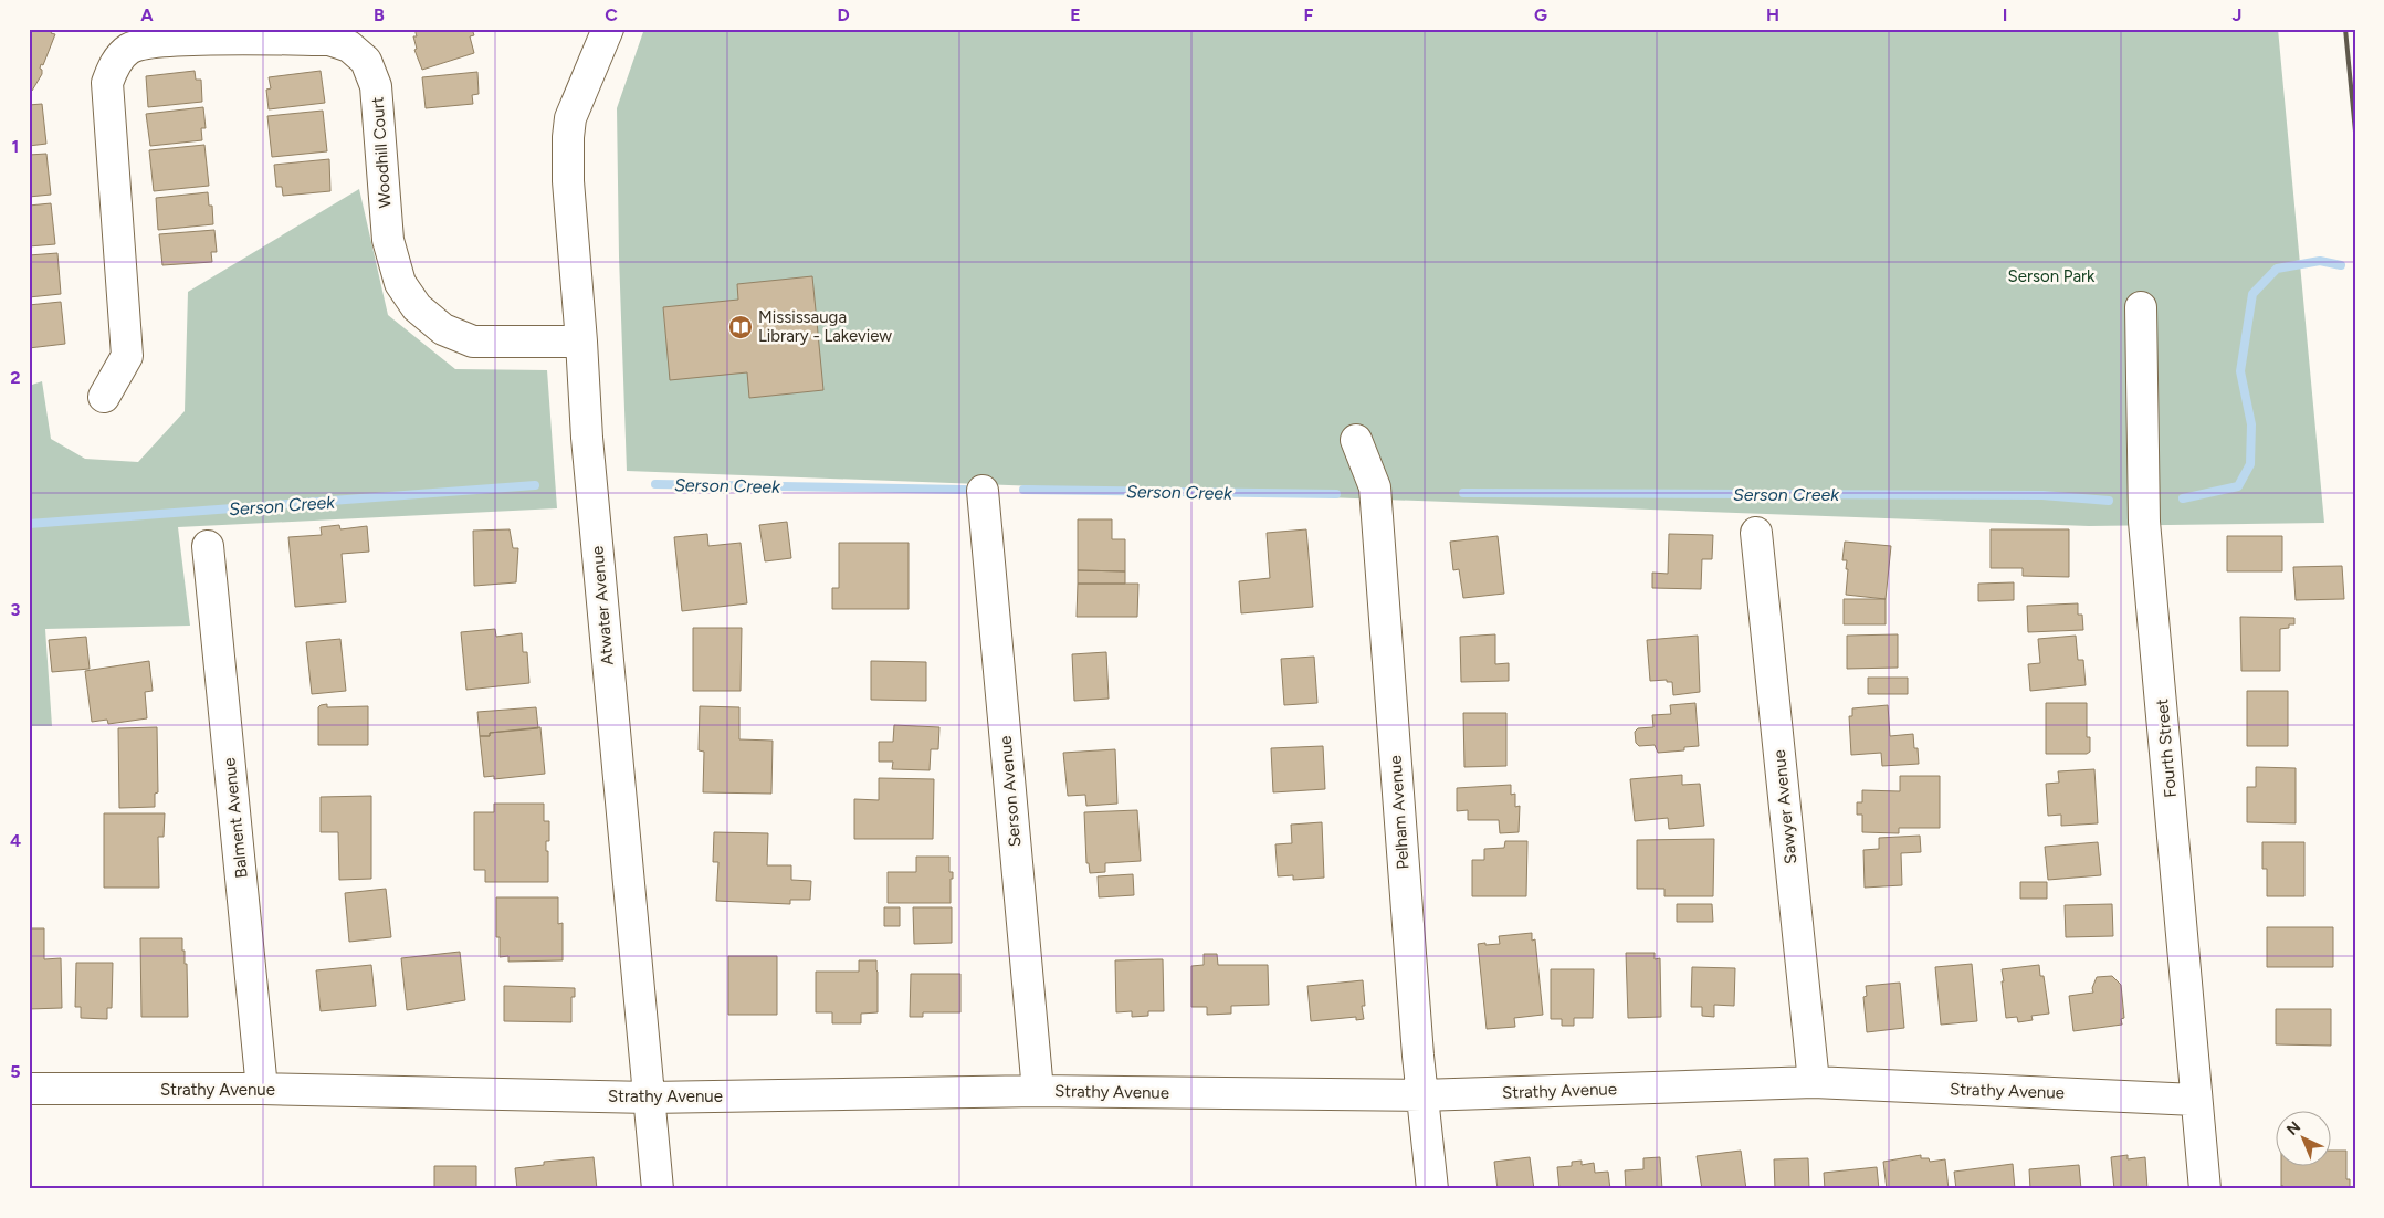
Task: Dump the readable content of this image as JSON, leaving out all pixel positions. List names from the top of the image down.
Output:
{
  "streets": {
    "street": [
      "Woodhill Court",
      "Atwater Avenue",
      "Fourth Street",
      "Serson Avenue",
      "Sawyer Avenue",
      "Pelham Avenue",
      "Balment Avenue",
      "Strathy Avenue"
    ]
  },
  "crossings": [
    ["Woodhill Court", "Atwater Avenue"],
    ["Atwater Avenue", "Strathy Avenue"],
    ["Fourth Street", "Strathy Avenue"],
    ["Serson Avenue", "Strathy Avenue"],
    ["Sawyer Avenue", "Strathy Avenue"],
    ["Pelham Avenue", "Strathy Avenue"],
    ["Balment Avenue", "Strathy Avenue"]
  ],
  "water": ["Serson Creek"],
  "parks": ["Serson Park"],
  "places": {
    "library": ["Mississauga Library - Lakeview"]
  },
  "north": "top left",
  "grid": {
    "columns": [
      "A",
      "B",
      "C",
      "D",
      "E",
      "F",
      "G",
      "H",
      "I",
      "J"
    ],
    "rows": [
      "1",
      "2",
      "3",
      "4",
      "5"
    ]
  }
}
